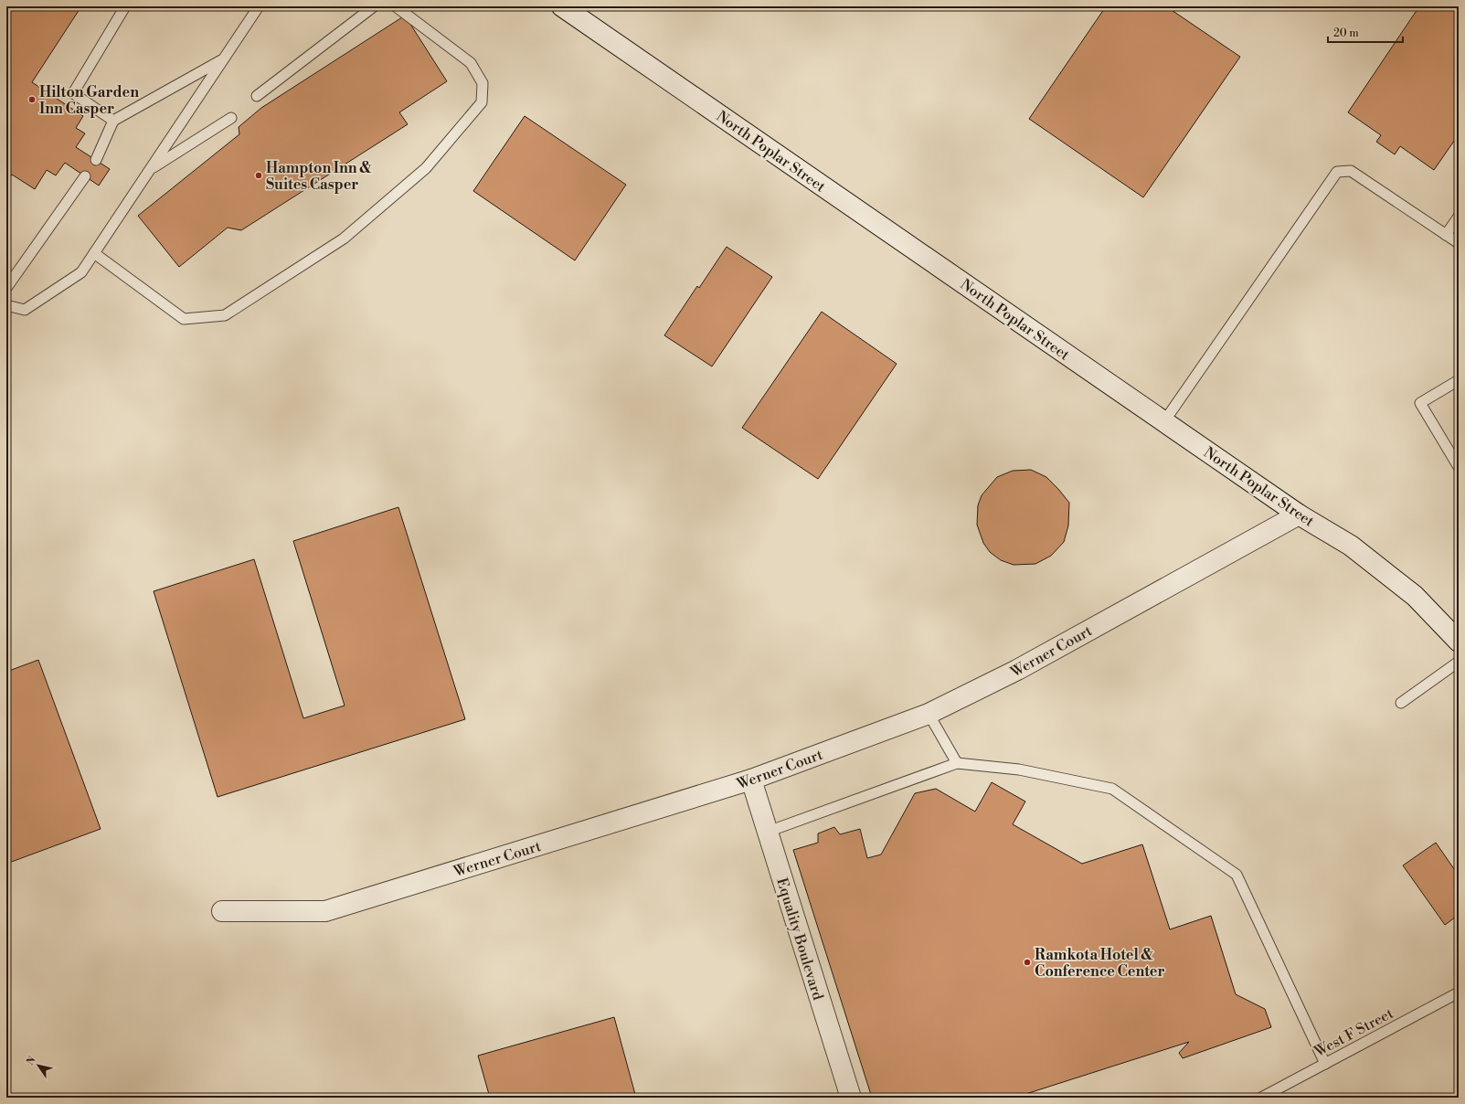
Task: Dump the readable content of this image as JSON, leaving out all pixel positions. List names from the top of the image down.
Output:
{
  "streets": {
    "street": ["North Poplar Street", "Werner Court", "Equality Boulevard"],
    "lane": ["West F Street"]
  },
  "crossings": [
    ["North Poplar Street", "Werner Court"],
    ["Werner Court", "Equality Boulevard"]
  ],
  "places": ["Hilton Garden Inn Casper", "Hampton Inn & Suites Casper", "Ramkota Hotel & Conference Center"],
  "scale_bar": "20 m",
  "north": "top left"
}
